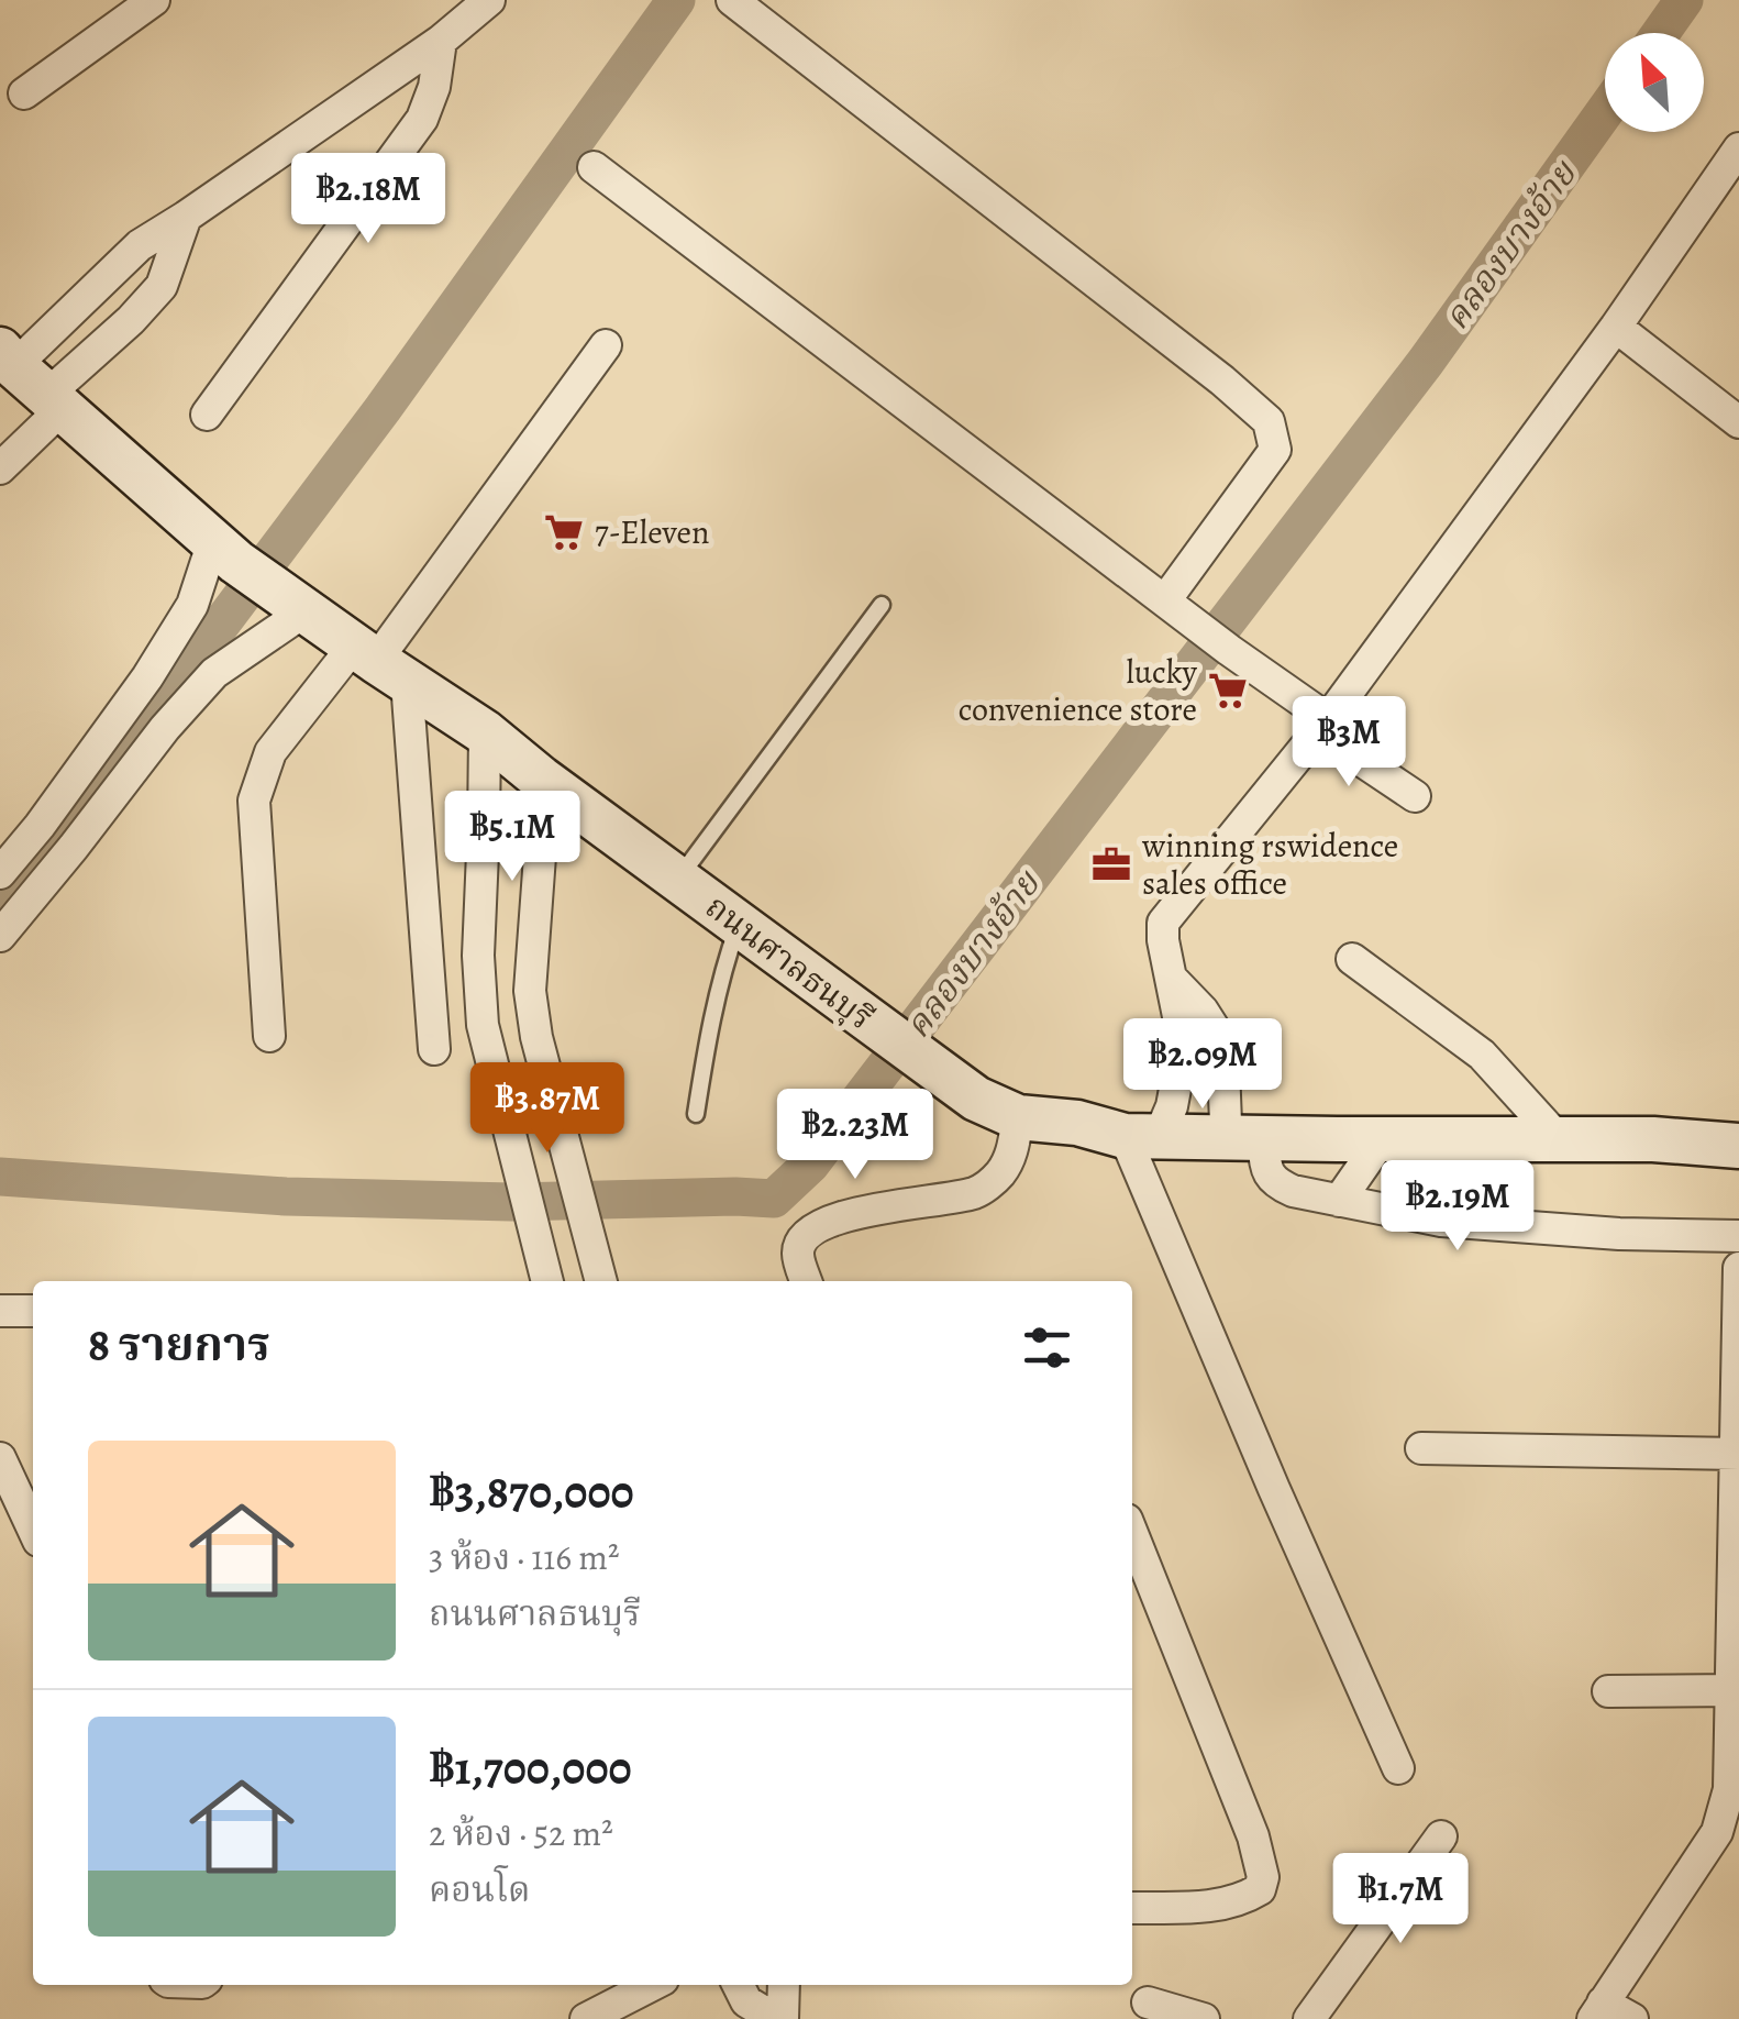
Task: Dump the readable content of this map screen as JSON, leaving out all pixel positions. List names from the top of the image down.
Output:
{
  "streets": {
    "street": ["ถนนศาลธนบุรี"]
  },
  "water": ["คลองบางอ้าย"],
  "places": {
    "supermarket": ["7-Eleven", "lucky convenience store"],
    "office": ["winning rswidence sales office"]
  },
  "north": "top left",
  "page": {
    "price": [
      "฿2.18M",
      "฿3M",
      "฿5.1M",
      "฿2.09M",
      "฿3.87M",
      "฿2.23M",
      "฿2.19M",
      "฿1.7M"
    ],
    "heading": "8 รายการ",
    "list": [
      {
        "name": "฿3,870,000",
        "note": "3 ห้อง · 116 m² · ถนนศาลธนบุรี"
      },
      {
        "name": "฿1,700,000",
        "note": "2 ห้อง · 52 m² · คอนโด"
      }
    ]
  }
}
